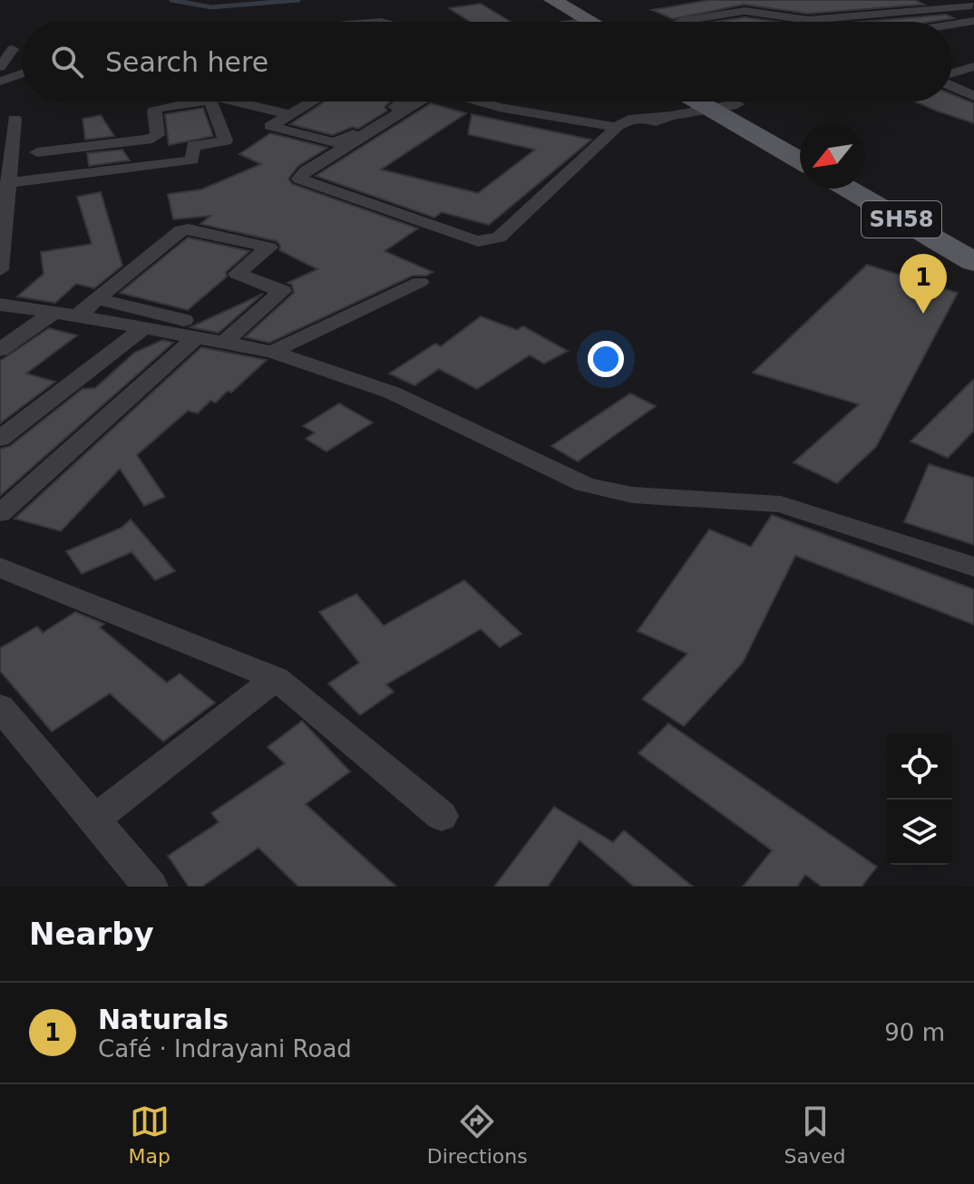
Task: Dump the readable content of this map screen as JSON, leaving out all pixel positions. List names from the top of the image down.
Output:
{
  "streets": {
    "main road": ["SH58"]
  },
  "north": "bottom left",
  "page": {
    "search": "Search here",
    "pins": "1",
    "heading": "Nearby",
    "list": [
      {
        "mark": "1",
        "name": "Naturals",
        "note": "Café · Indrayani Road",
        "value": "90 m"
      }
    ],
    "nav": ["Map", "Directions", "Saved"]
  }
}
